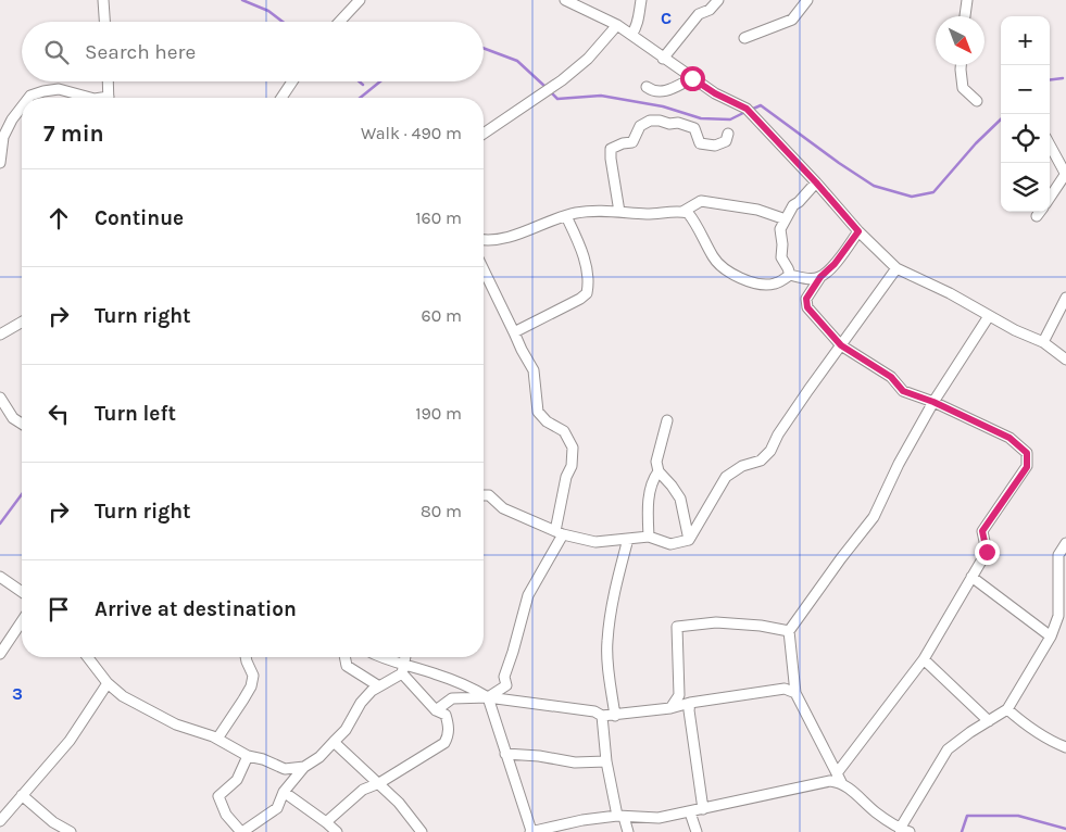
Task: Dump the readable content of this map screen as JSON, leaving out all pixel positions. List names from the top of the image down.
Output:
{
  "north": "bottom right",
  "page": {
    "map_buttons": ["+", "−"],
    "search": "Search here",
    "heading": ["7 min", "Walk · 490 m"],
    "list": [
      ["Continue", "160 m"],
      ["Turn right", "60 m"],
      ["Turn left", "190 m"],
      ["Turn right", "80 m"],
      "Arrive at destination"
    ]
  },
  "grid": {
    "columns": ["C"],
    "rows": ["3"]
  }
}
